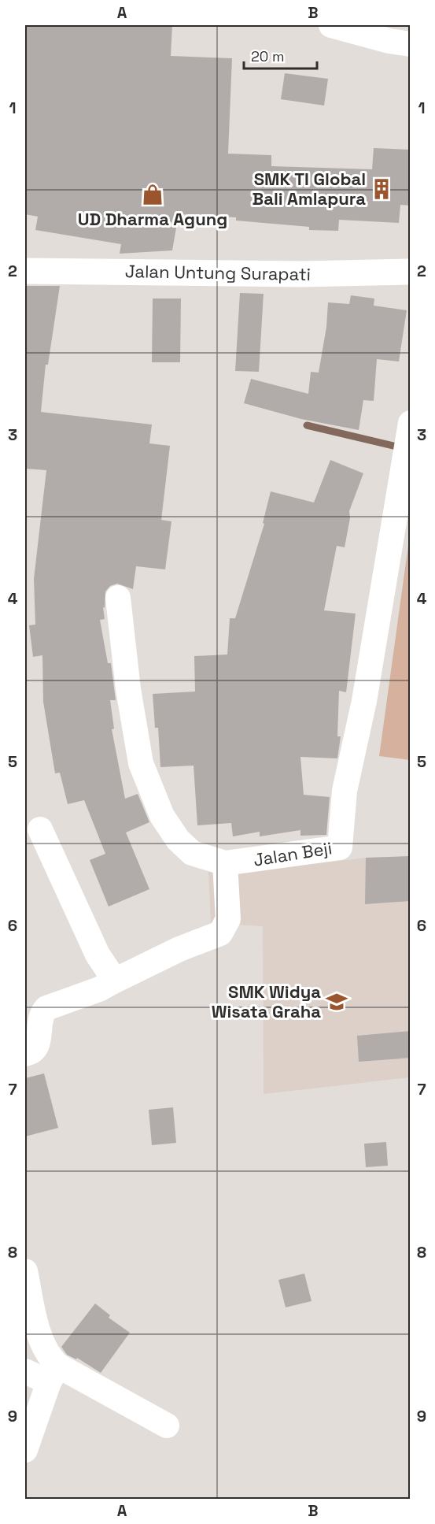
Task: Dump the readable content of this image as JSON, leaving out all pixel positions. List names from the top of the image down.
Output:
{
  "streets": {
    "highway": ["Jalan Untung Surapati"],
    "street": ["Jalan Beji"]
  },
  "places": {
    "building": ["SMK TI Global Bali Amlapura"],
    "shop": ["UD Dharma Agung"],
    "school or university": ["SMK Widya Wisata Graha"]
  },
  "scale_bar": "20 m",
  "grid": {
    "columns": ["A", "B"],
    "rows": [
      "1",
      "2",
      "3",
      "4",
      "5",
      "6",
      "7",
      "8",
      "9"
    ]
  }
}
